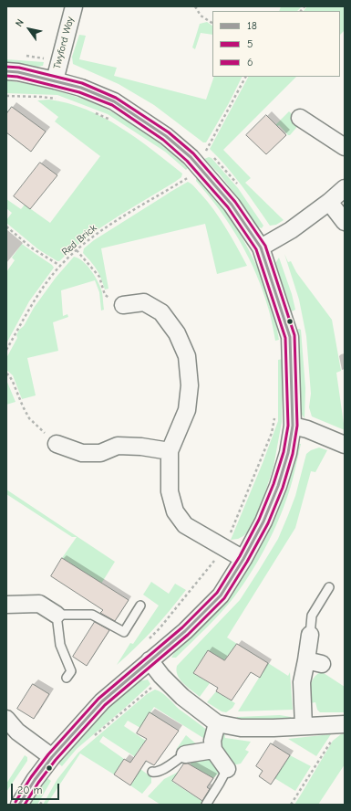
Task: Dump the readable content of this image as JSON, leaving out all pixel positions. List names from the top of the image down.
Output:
{
  "streets": {
    "street": ["Twyford Way"],
    "path": ["Red Brick"]
  },
  "lines": ["transit line 6", "transit line 18", "transit line 5"],
  "legend": ["18", "5", "6"],
  "scale_bar": "20 m",
  "north": "top left"
}
